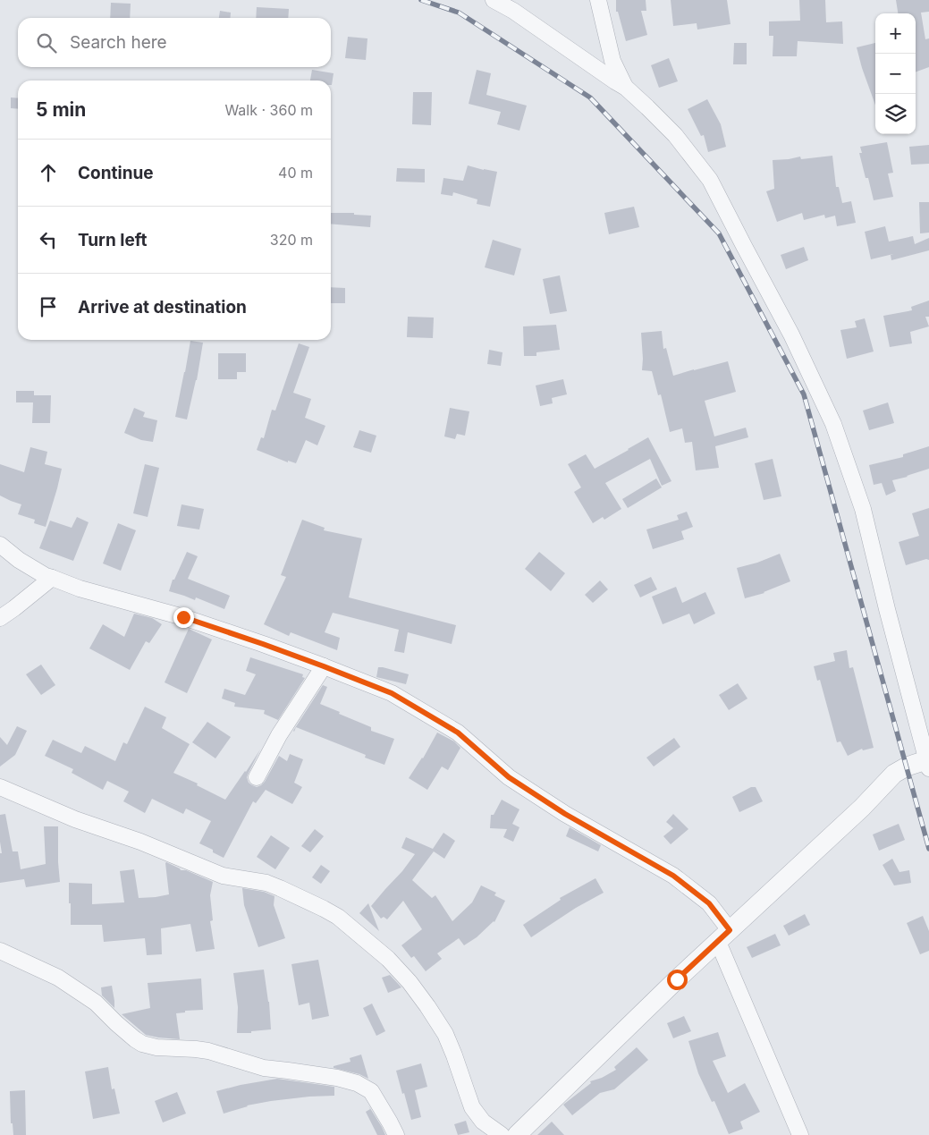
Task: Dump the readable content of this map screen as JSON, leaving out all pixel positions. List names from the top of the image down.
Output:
{
  "page": {
    "map_buttons": ["+", "−"],
    "search": "Search here",
    "heading": ["5 min", "Walk · 360 m"],
    "list": [
      ["Continue", "40 m"],
      ["Turn left", "320 m"],
      "Arrive at destination"
    ]
  }
}
